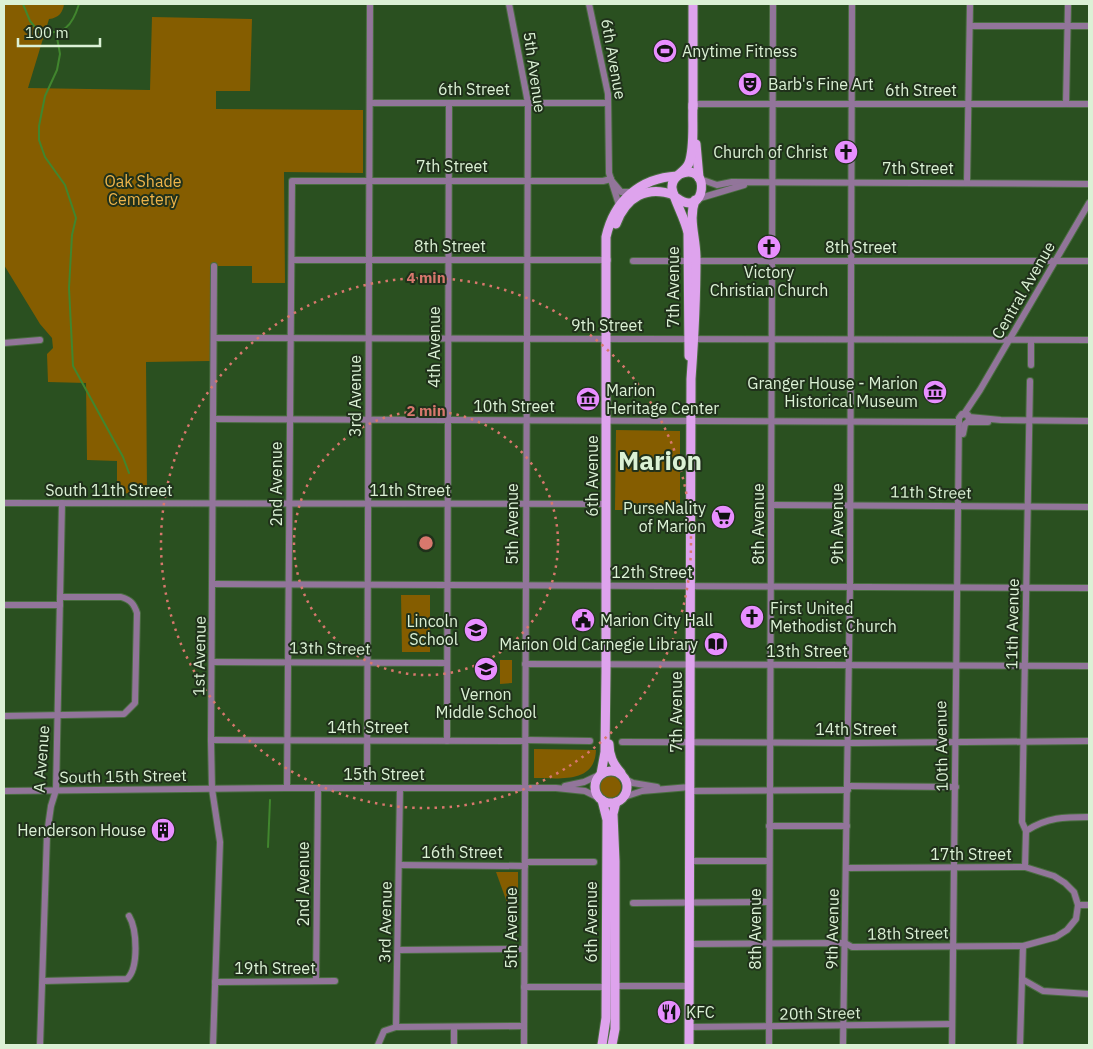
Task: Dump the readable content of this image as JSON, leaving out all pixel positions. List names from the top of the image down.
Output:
{
  "streets": {
    "main road": ["6th Avenue", "7th Avenue"],
    "street": [
      "5th Avenue",
      "6th Street",
      "7th Street",
      "8th Street",
      "Central Avenue",
      "9th Street",
      "4th Avenue",
      "3rd Avenue",
      "10th Street",
      "2nd Avenue",
      "South 11th Street",
      "11th Street",
      "8th Avenue",
      "9th Avenue",
      "12th Street",
      "11th Avenue",
      "13th Street",
      "1st Avenue",
      "14th Street",
      "10th Avenue",
      "A Avenue",
      "15th Street",
      "South 15th Street",
      "16th Street",
      "17th Street",
      "18th Street",
      "19th Street",
      "20th Street"
    ]
  },
  "crossings": [
    ["6th Avenue", "6th Street"],
    ["6th Avenue", "7th Street"],
    ["6th Avenue", "8th Street"],
    ["6th Avenue", "7th Avenue"],
    ["6th Avenue", "9th Street"],
    ["6th Avenue", "10th Street"],
    ["6th Avenue", "11th Street"],
    ["6th Avenue", "12th Street"],
    ["6th Avenue", "13th Street"],
    ["6th Avenue", "15th Street"],
    ["5th Avenue", "6th Street"],
    ["5th Avenue", "7th Street"],
    ["5th Avenue", "8th Street"],
    ["5th Avenue", "9th Street"],
    ["5th Avenue", "10th Street"],
    ["5th Avenue", "11th Street"],
    ["5th Avenue", "12th Street"],
    ["5th Avenue", "13th Street"],
    ["5th Avenue", "14th Street"],
    ["5th Avenue", "15th Street"],
    ["5th Avenue", "16th Street"],
    ["6th Street", "4th Avenue"],
    ["6th Street", "3rd Avenue"],
    ["6th Street", "8th Avenue"],
    ["6th Street", "9th Avenue"],
    ["7th Street", "7th Avenue"],
    ["7th Street", "4th Avenue"],
    ["7th Street", "3rd Avenue"],
    ["7th Street", "2nd Avenue"],
    ["7th Street", "8th Avenue"],
    ["7th Street", "9th Avenue"],
    ["8th Street", "7th Avenue"],
    ["8th Street", "Central Avenue"],
    ["8th Street", "4th Avenue"],
    ["8th Street", "3rd Avenue"],
    ["8th Street", "2nd Avenue"],
    ["8th Street", "8th Avenue"],
    ["8th Street", "9th Avenue"],
    ["7th Avenue", "9th Street"],
    ["7th Avenue", "10th Street"],
    ["7th Avenue", "12th Street"],
    ["7th Avenue", "13th Street"],
    ["7th Avenue", "14th Street"],
    ["7th Avenue", "18th Street"],
    ["7th Avenue", "20th Street"],
    ["Central Avenue", "9th Street"],
    ["Central Avenue", "10th Street"],
    ["Central Avenue", "10th Avenue"],
    ["9th Street", "4th Avenue"],
    ["9th Street", "3rd Avenue"],
    ["9th Street", "2nd Avenue"],
    ["9th Street", "8th Avenue"],
    ["9th Street", "9th Avenue"],
    ["9th Street", "1st Avenue"],
    ["4th Avenue", "10th Street"],
    ["4th Avenue", "11th Street"],
    ["4th Avenue", "12th Street"],
    ["4th Avenue", "13th Street"],
    ["4th Avenue", "14th Street"],
    ["3rd Avenue", "10th Street"],
    ["3rd Avenue", "11th Street"],
    ["3rd Avenue", "12th Street"],
    ["3rd Avenue", "13th Street"],
    ["3rd Avenue", "14th Street"],
    ["3rd Avenue", "15th Street"],
    ["3rd Avenue", "16th Street"],
    ["10th Street", "2nd Avenue"],
    ["10th Street", "8th Avenue"],
    ["10th Street", "9th Avenue"],
    ["10th Street", "11th Avenue"],
    ["10th Street", "1st Avenue"],
    ["10th Street", "10th Avenue"],
    ["2nd Avenue", "11th Street"],
    ["2nd Avenue", "12th Street"],
    ["2nd Avenue", "13th Street"],
    ["2nd Avenue", "14th Street"],
    ["2nd Avenue", "15th Street"],
    ["2nd Avenue", "19th Street"],
    ["South 11th Street", "11th Street"],
    ["South 11th Street", "1st Avenue"],
    ["South 11th Street", "A Avenue"],
    ["11th Street", "8th Avenue"],
    ["11th Street", "9th Avenue"],
    ["11th Street", "11th Avenue"],
    ["11th Street", "1st Avenue"],
    ["11th Street", "10th Avenue"],
    ["8th Avenue", "12th Street"],
    ["8th Avenue", "13th Street"],
    ["8th Avenue", "14th Street"],
    ["8th Avenue", "18th Street"],
    ["8th Avenue", "20th Street"],
    ["9th Avenue", "12th Street"],
    ["9th Avenue", "13th Street"],
    ["9th Avenue", "14th Street"],
    ["9th Avenue", "17th Street"],
    ["9th Avenue", "18th Street"],
    ["9th Avenue", "20th Street"],
    ["12th Street", "11th Avenue"],
    ["12th Street", "1st Avenue"],
    ["12th Street", "10th Avenue"],
    ["11th Avenue", "13th Street"],
    ["11th Avenue", "14th Street"],
    ["11th Avenue", "17th Street"],
    ["13th Street", "1st Avenue"],
    ["13th Street", "10th Avenue"],
    ["1st Avenue", "14th Street"],
    ["1st Avenue", "15th Street"],
    ["1st Avenue", "South 15th Street"],
    ["1st Avenue", "19th Street"],
    ["14th Street", "10th Avenue"],
    ["10th Avenue", "17th Street"],
    ["10th Avenue", "18th Street"],
    ["10th Avenue", "20th Street"],
    ["A Avenue", "South 15th Street"],
    ["15th Street", "South 15th Street"],
    ["17th Street", "18th Street"]
  ],
  "districts": ["Marion"],
  "parks": ["Oak Shade Cemetery"],
  "places": {
    "sports": ["Anytime Fitness"],
    "theatre": ["Barb's Fine Art"],
    "church": ["Church of Christ", "Victory Christian Church", "First United Methodist Church"],
    "museum": ["Granger House - Marion Historical Museum", "Marion Heritage Center"],
    "supermarket": ["PurseNality of Marion"],
    "public building": ["Marion City Hall"],
    "school or university": ["Lincoln School", "Vernon Middle School"],
    "library": ["Marion Old Carnegie Library"],
    "building": ["Henderson House"],
    "restaurant": ["KFC"]
  },
  "scale_bar": "100 m",
  "rings": ["4 min", "2 min"]
}
